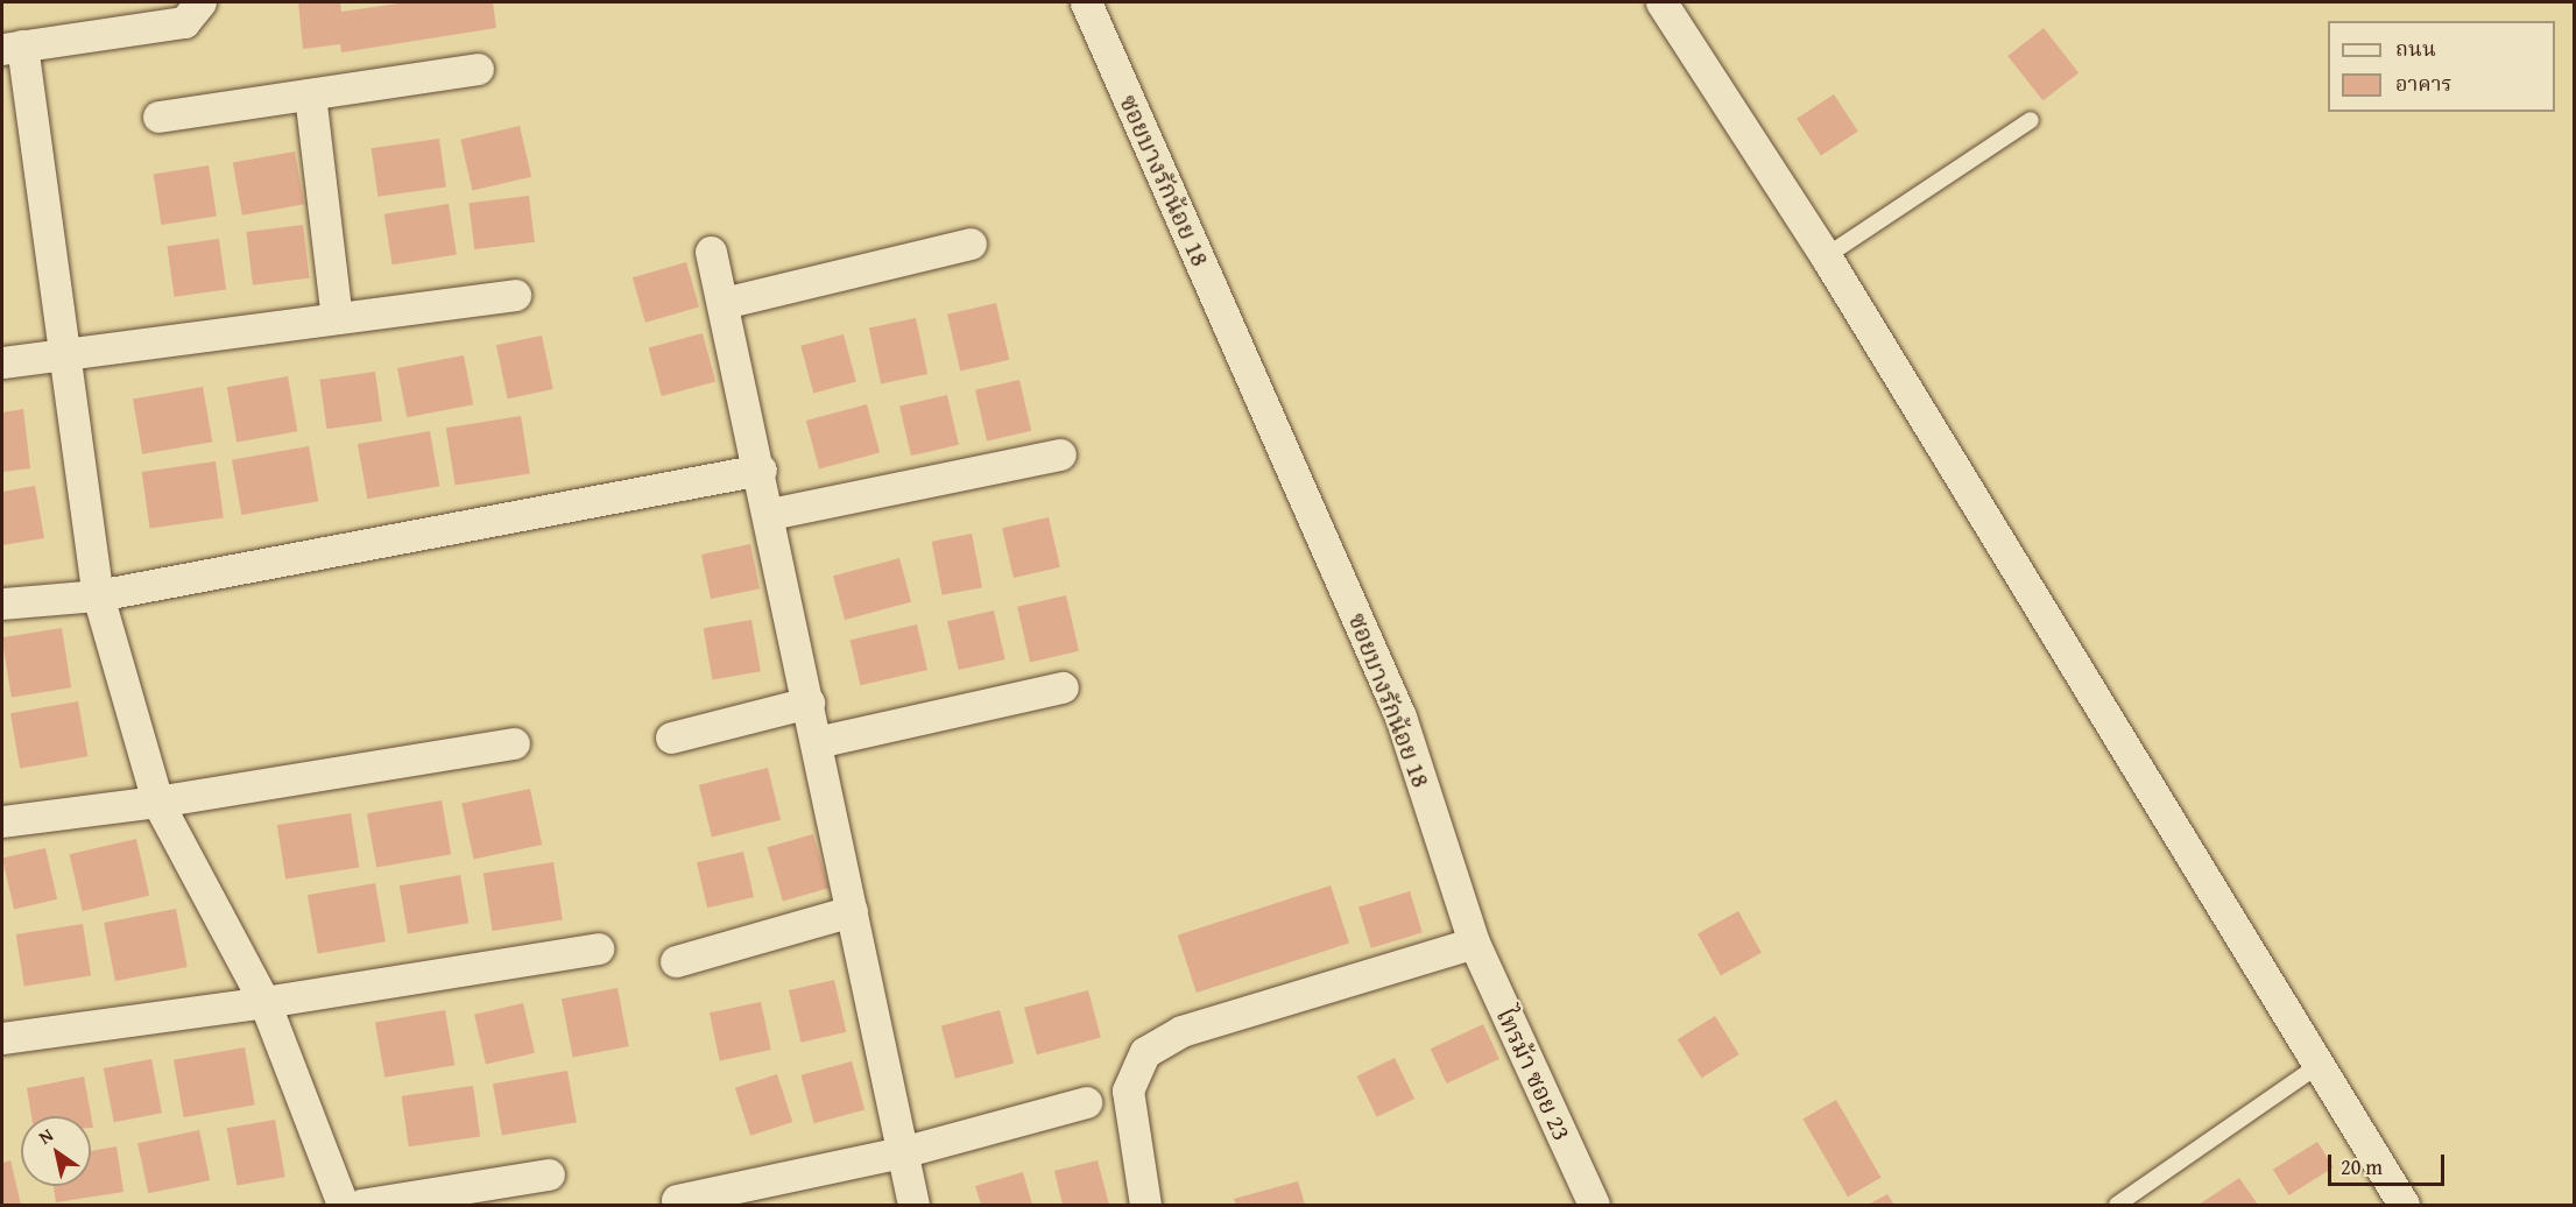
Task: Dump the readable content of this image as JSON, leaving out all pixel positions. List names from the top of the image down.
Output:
{
  "streets": {
    "street": ["ซอยบางรักน้อย 18", "ไทรม้า ซอย 23"]
  },
  "crossings": [
    ["ซอยบางรักน้อย 18", "ไทรม้า ซอย 23"]
  ],
  "legend": ["ถนน", "อาคาร"],
  "scale_bar": "20 m",
  "north": "top left"
}
